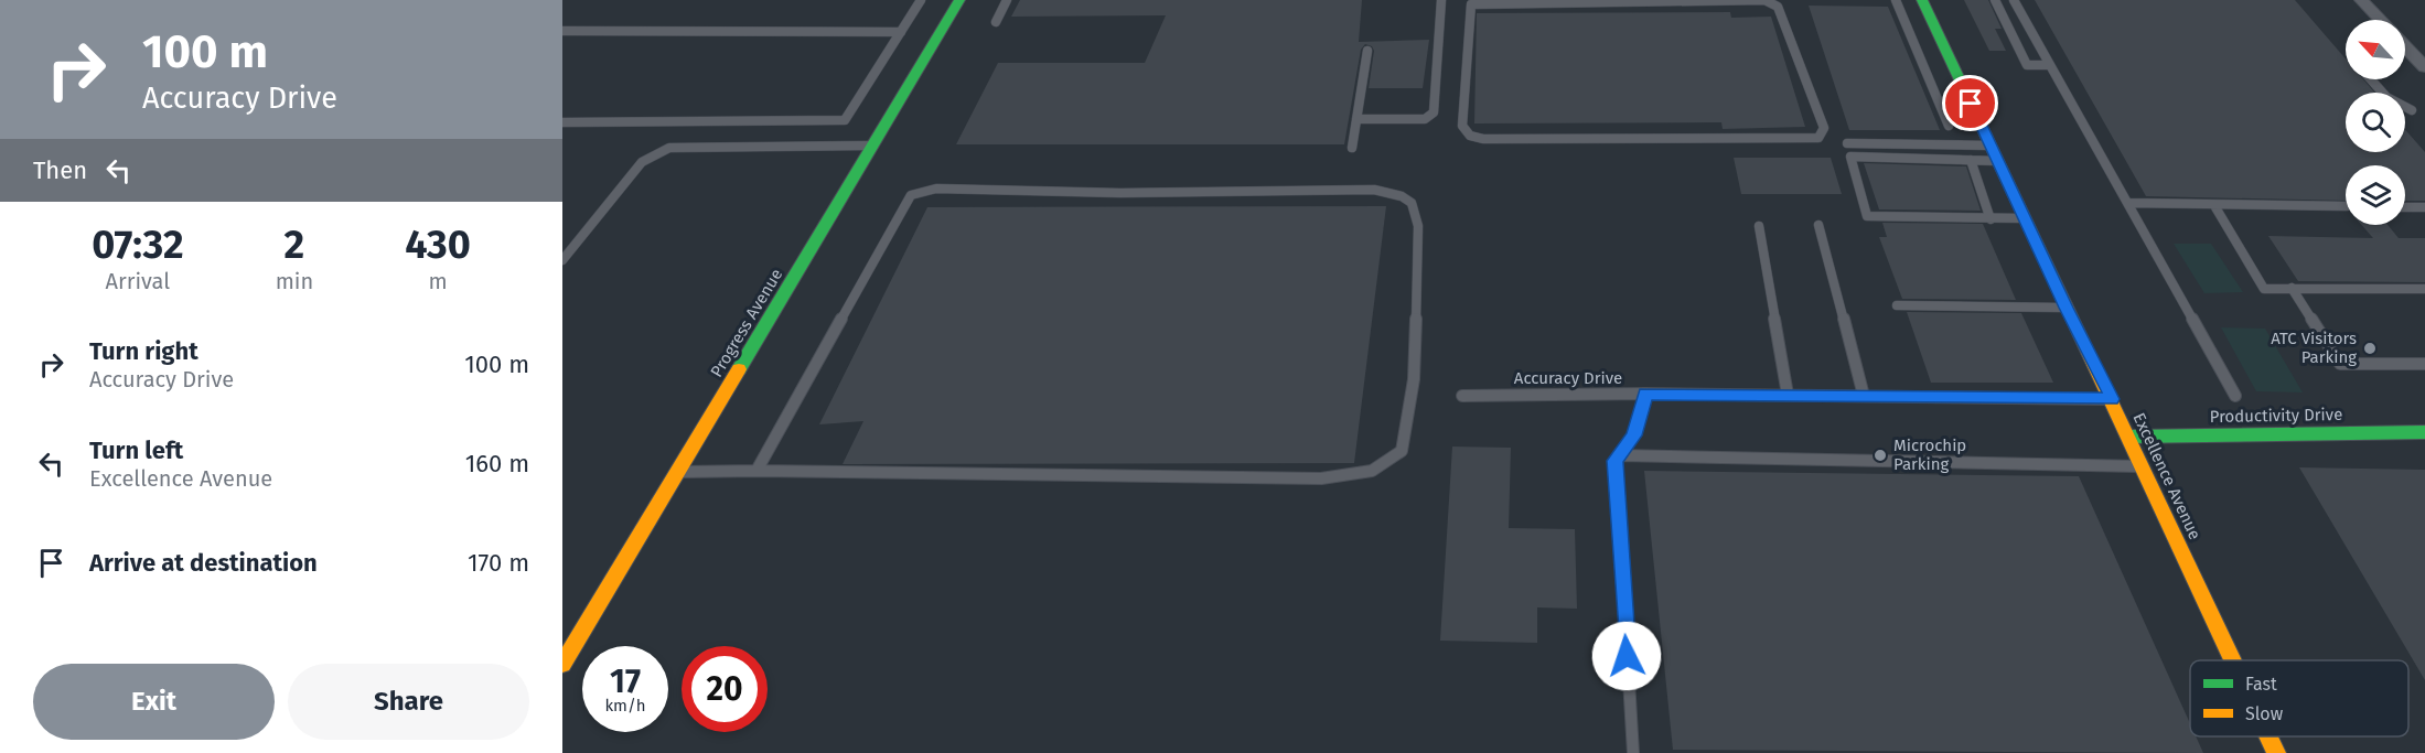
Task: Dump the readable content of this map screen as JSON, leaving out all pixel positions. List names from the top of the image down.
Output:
{
  "streets": {
    "street": ["Progress Avenue", "Productivity Drive", "Excellence Avenue"],
    "lane": ["Accuracy Drive"]
  },
  "crossings": [
    ["Accuracy Drive", "Excellence Avenue"],
    ["Productivity Drive", "Excellence Avenue"]
  ],
  "places": ["ATC Visitors Parking", "Microchip Parking"],
  "legend": ["Fast", "Slow"],
  "north": "top left",
  "page": {
    "turn": ["100 m", "Accuracy Drive"],
    "then": "Then",
    "eta": [
      "07:32",
      "Arrival",
      "2",
      "min",
      "430",
      "m"
    ],
    "list": [
      {
        "name": "Turn right",
        "note": "Accuracy Drive",
        "value": "100 m"
      },
      {
        "name": "Turn left",
        "note": "Excellence Avenue",
        "value": "160 m"
      },
      {
        "name": "Arrive at destination",
        "value": "170 m"
      }
    ],
    "speed": "17 km/h",
    "limit": "20",
    "buttons": ["Exit", "Share"]
  }
}
